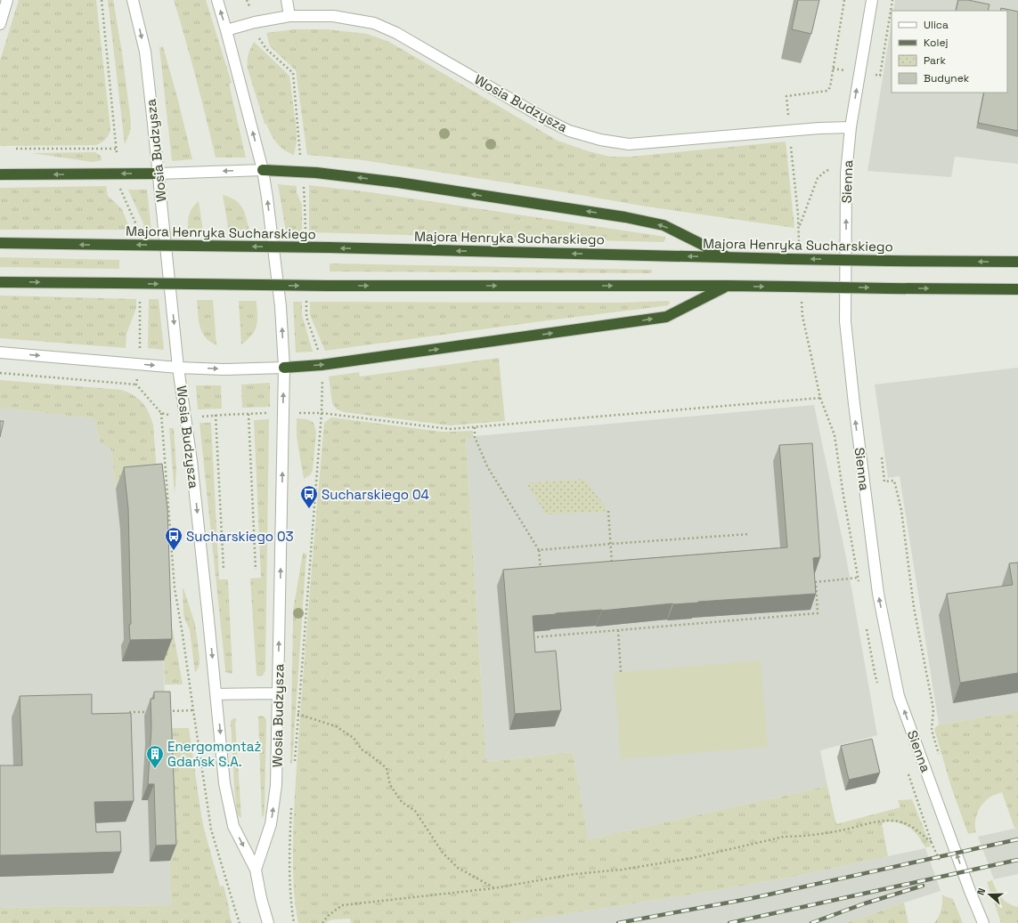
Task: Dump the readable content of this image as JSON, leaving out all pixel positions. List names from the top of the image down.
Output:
{
  "streets": {
    "highway": ["Majora Henryka Sucharskiego"],
    "street": ["Wosia Budzysza", "Sienna"]
  },
  "crossings": [
    ["Wosia Budzysza", "Sienna"]
  ],
  "one_way": ["Sienna"],
  "places": {
    "bus stop": ["Sucharskiego 04", "Sucharskiego 03"],
    "building": ["Energomontaż Gdańsk S.A."]
  },
  "legend": [
    "Ulica",
    "Kolej",
    "Park",
    "Budynek"
  ],
  "north": "left"
}
